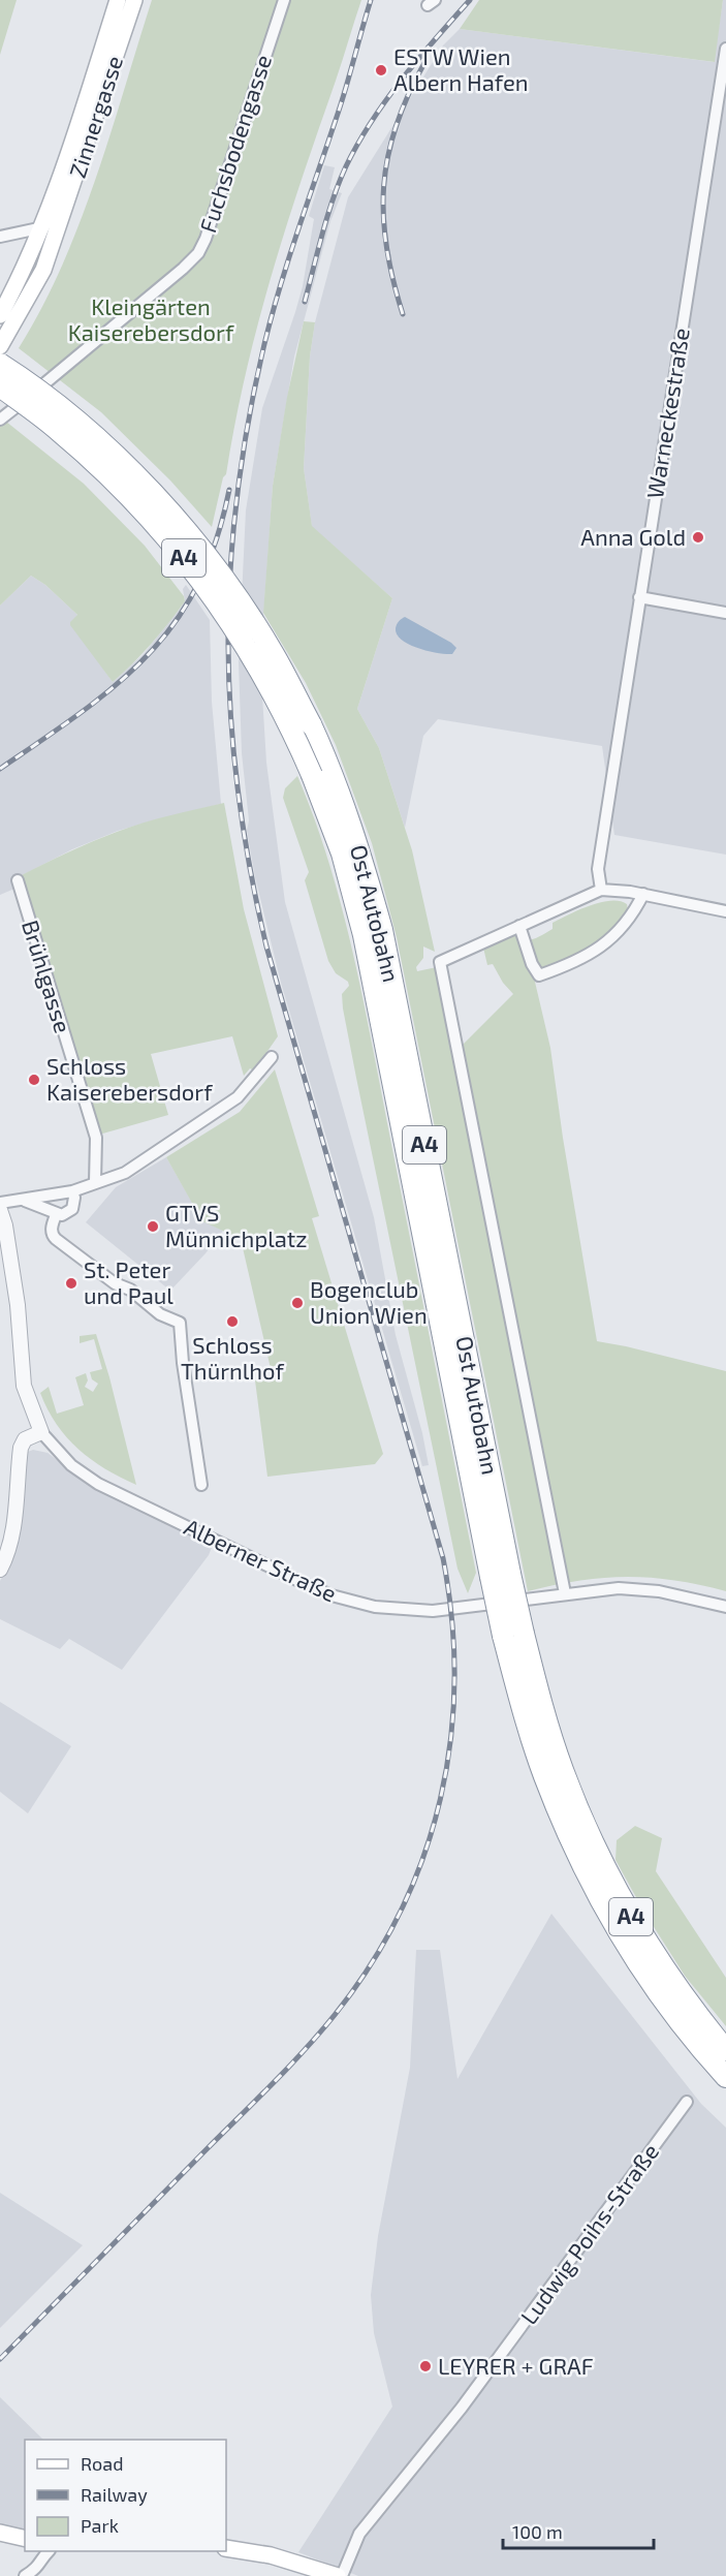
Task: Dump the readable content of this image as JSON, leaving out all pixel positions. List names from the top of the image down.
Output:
{
  "streets": {
    "highway": ["A4", "Ost Autobahn"],
    "main road": ["Zinnergasse"],
    "street": [
      "Fuchsbodengasse",
      "Warneckestraße",
      "Brühlgasse",
      "Alberner Straße",
      "Ludwig Poihs-Straße"
    ]
  },
  "parks": ["Kleingärten Kaiserebersdorf"],
  "places": [
    "ESTW Wien Albern Hafen",
    "Anna Gold",
    "Schloss Kaiserebersdorf",
    "GTVS Münnichplatz",
    "St. Peter und Paul",
    "Bogenclub Union Wien",
    "Schloss Thürnlhof",
    "LEYRER + GRAF"
  ],
  "legend": ["Road", "Railway", "Park"],
  "scale_bar": "100 m"
}
